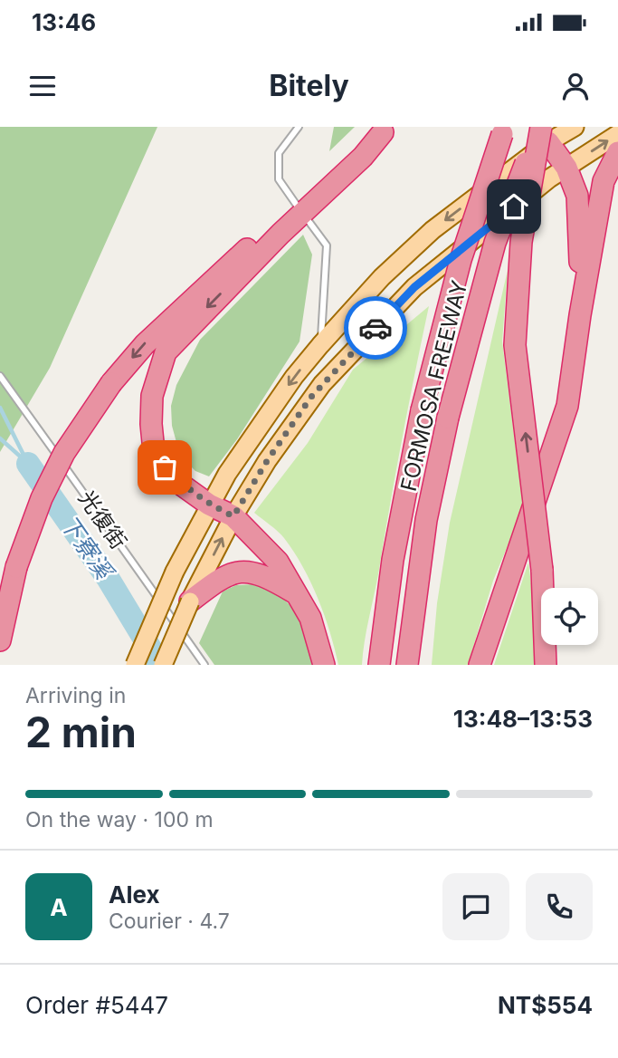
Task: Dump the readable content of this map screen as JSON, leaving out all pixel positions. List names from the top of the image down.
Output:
{
  "streets": {
    "highway": ["FORMOSA FREEWAY"],
    "lane": ["光復街"]
  },
  "water": ["下寮溪"],
  "page": {
    "status": "13:46",
    "header": "Bitely",
    "heading": ["2 min", "Arriving in", "13:48–13:53"],
    "panel": [
      "Alex",
      "Courier · 4.7",
      "Order #5447",
      "NT$554"
    ],
    "bar": "On the way · 100 m",
    "round": "A"
  }
}
